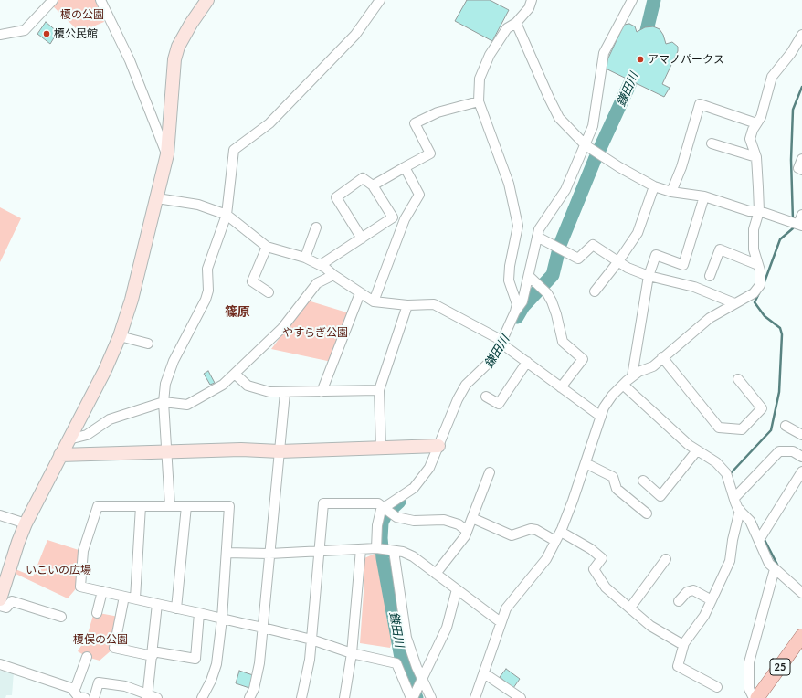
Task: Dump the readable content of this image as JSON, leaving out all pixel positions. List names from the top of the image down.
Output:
{
  "streets": {
    "main road": ["25"]
  },
  "districts": ["篠原"],
  "water": ["鎌田川"],
  "parks": [
    "榎の公園",
    "やすらぎ公園",
    "いこいの広場",
    "榎俣の公園"
  ],
  "places": ["榎公民館", "アマノパークス"]
}
